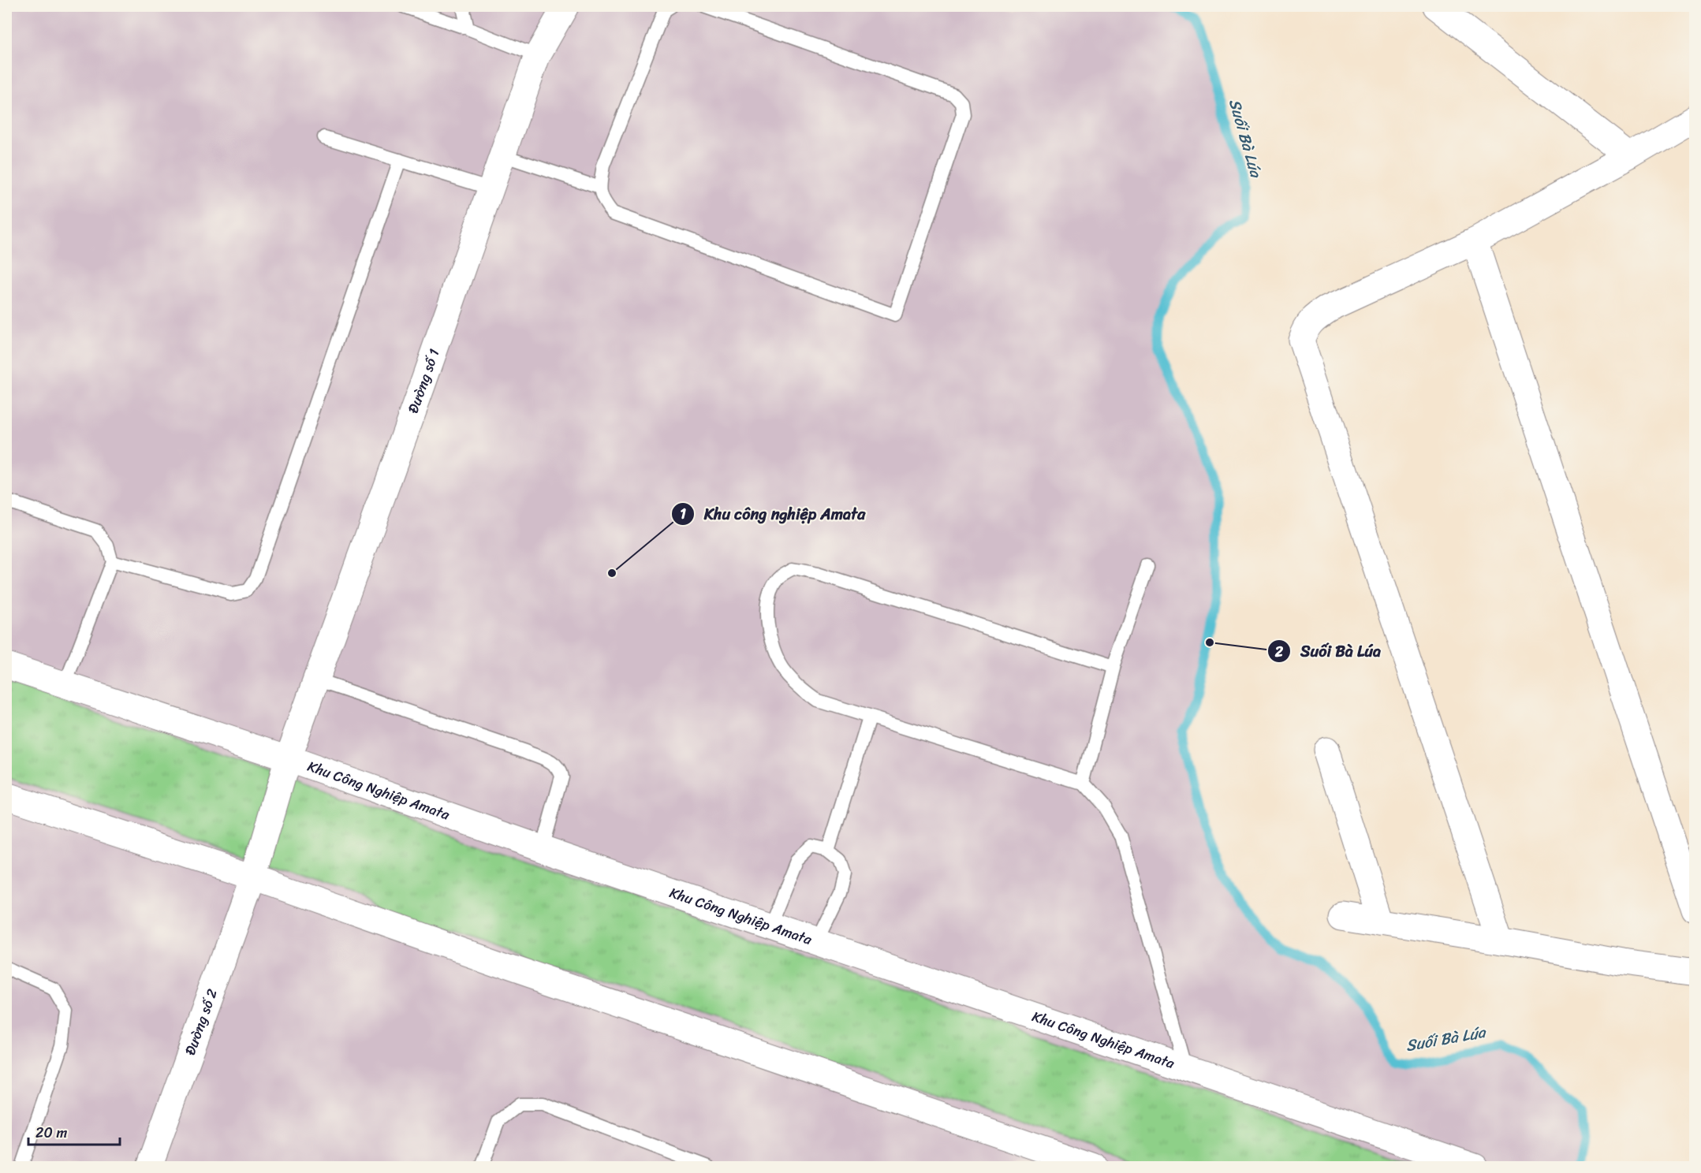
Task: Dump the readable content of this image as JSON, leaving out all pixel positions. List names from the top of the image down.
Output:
{
  "streets": {
    "street": ["Đường số 1", "Khu Công Nghiệp Amata", "Đường số 2"]
  },
  "crossings": [
    ["Đường số 1", "Khu Công Nghiệp Amata"],
    ["Đường số 1", "Đường số 2"],
    ["Khu Công Nghiệp Amata", "Đường số 2"]
  ],
  "water": ["Suối Bà Lúa"],
  "places": ["Khu công nghiệp Amata", "Suối Bà Lúa"],
  "scale_bar": "20 m"
}
